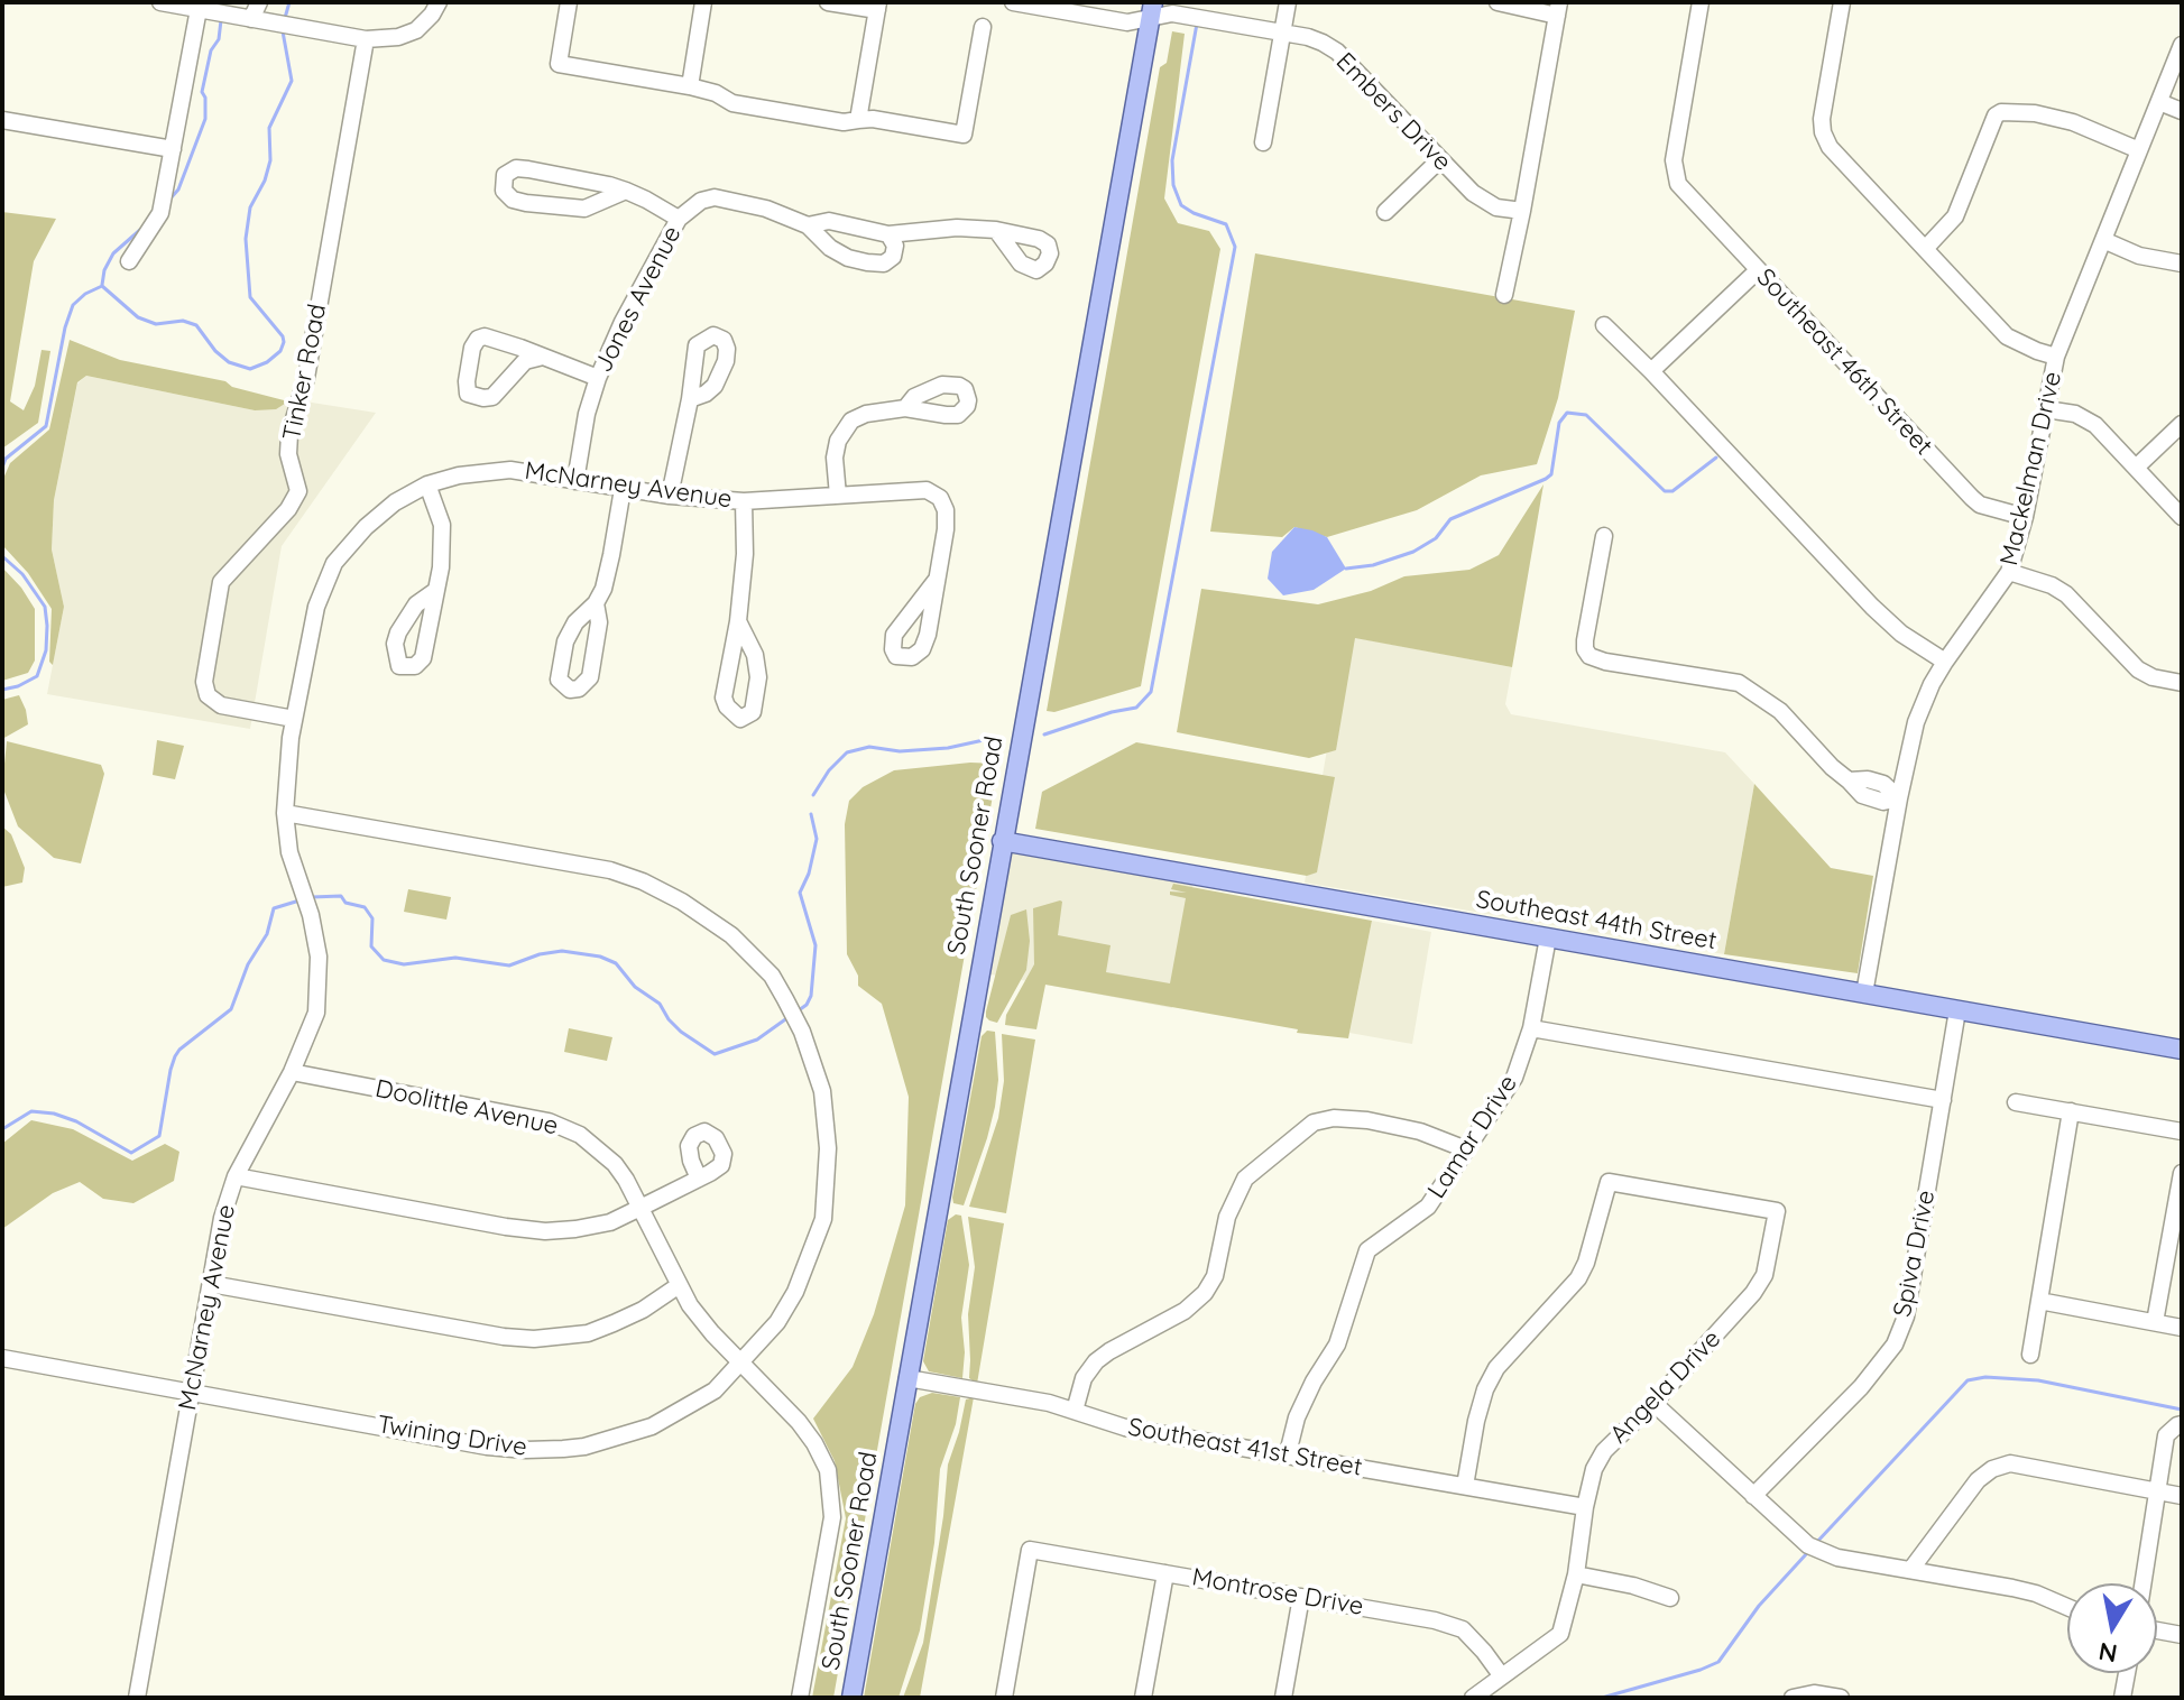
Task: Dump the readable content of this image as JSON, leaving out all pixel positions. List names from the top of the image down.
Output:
{
  "streets": {
    "main road": ["South Sooner Road", "Southeast 44th Street"],
    "street": [
      "Embers Drive",
      "Jones Avenue",
      "Southeast 46th Street",
      "Tinker Road",
      "Mackelman Drive",
      "McNarney Avenue",
      "Doolittle Avenue",
      "Lamar Drive",
      "Spiva Drive",
      "Angela Drive",
      "Twining Drive",
      "Southeast 41st Street",
      "Montrose Drive"
    ]
  },
  "crossings": [
    ["Embers Drive", "South Sooner Road"],
    ["Jones Avenue", "McNarney Avenue"],
    ["Southeast 46th Street", "Mackelman Drive"],
    ["Tinker Road", "McNarney Avenue"],
    ["Mackelman Drive", "Southeast 44th Street"],
    ["McNarney Avenue", "Doolittle Avenue"],
    ["McNarney Avenue", "Twining Drive"],
    ["South Sooner Road", "Southeast 44th Street"],
    ["South Sooner Road", "Southeast 41st Street"],
    ["Southeast 44th Street", "Lamar Drive"],
    ["Southeast 44th Street", "Spiva Drive"],
    ["Doolittle Avenue", "Twining Drive"],
    ["Lamar Drive", "Southeast 41st Street"],
    ["Angela Drive", "Southeast 41st Street"],
    ["Angela Drive", "Montrose Drive"]
  ],
  "north": "bottom"
}
